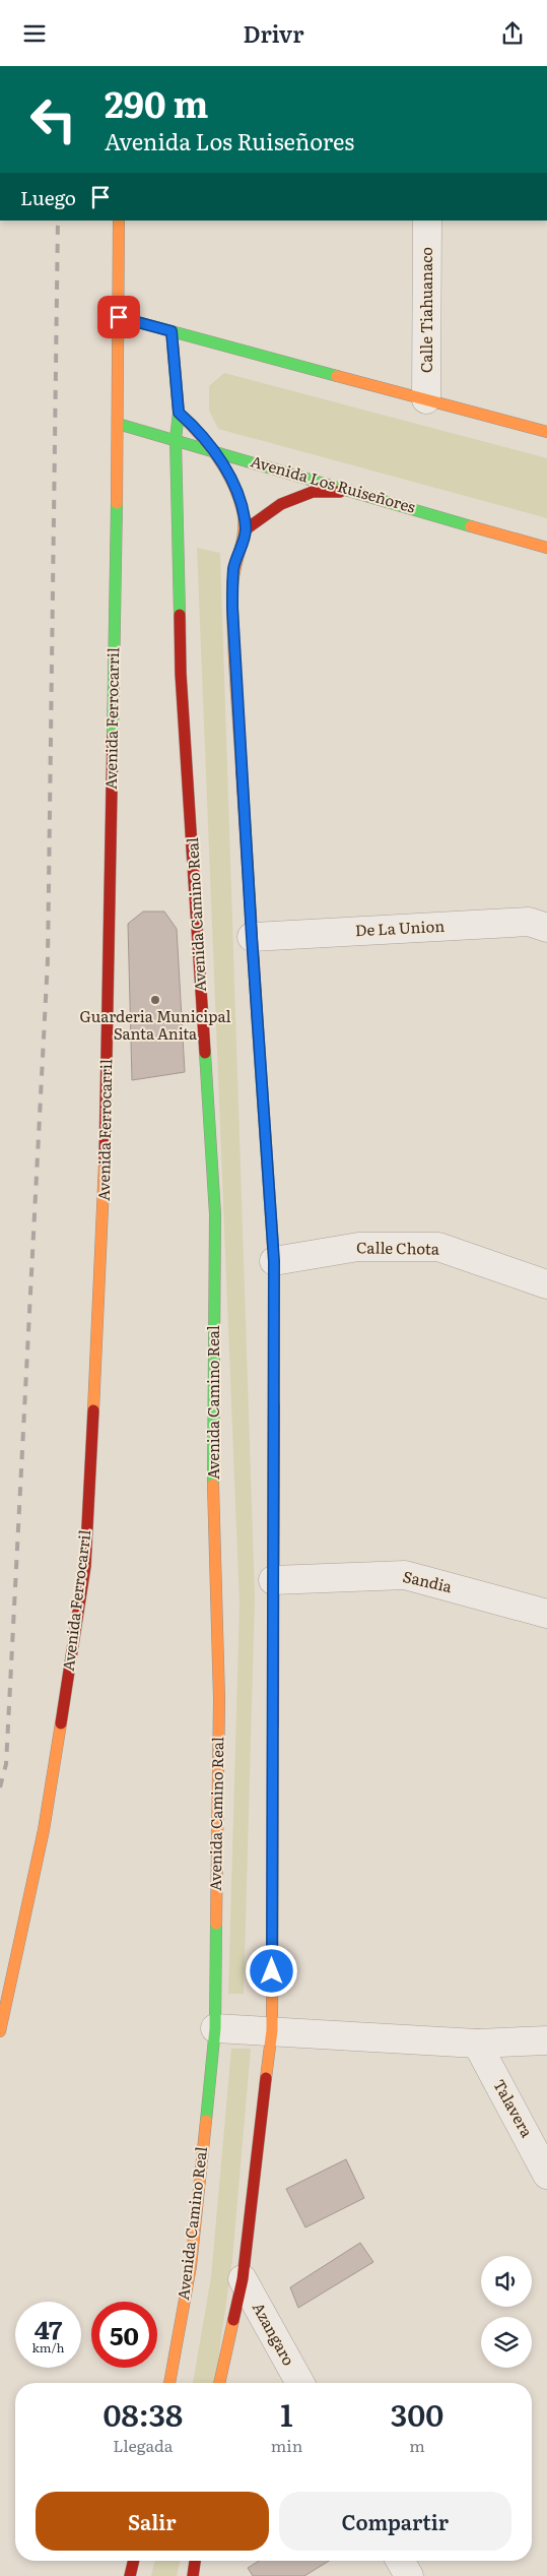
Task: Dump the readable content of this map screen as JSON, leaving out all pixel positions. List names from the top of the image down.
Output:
{
  "streets": {
    "main road": ["Avenida Los Ruiseñores", "Avenida Ferrocarril", "Avenida Camino Real"],
    "street": [
      "Calle Tiahuanaco",
      "De La Union",
      "Calle Chota",
      "Sandia",
      "Talavera",
      "Azangaro"
    ]
  },
  "crossings": [
    ["Avenida Los Ruiseñores", "Avenida Ferrocarril"],
    ["Avenida Los Ruiseñores", "Avenida Camino Real"]
  ],
  "places": ["Guarderia Municipal Santa Anita"],
  "page": {
    "header": "Drivr",
    "turn": ["290 m", "Avenida Los Ruiseñores"],
    "then": "Luego",
    "speed": "47 km/h",
    "limit": "50",
    "eta": [
      "08:38",
      "Llegada",
      "1",
      "min",
      "300",
      "m"
    ],
    "buttons": ["Salir", "Compartir"]
  }
}
